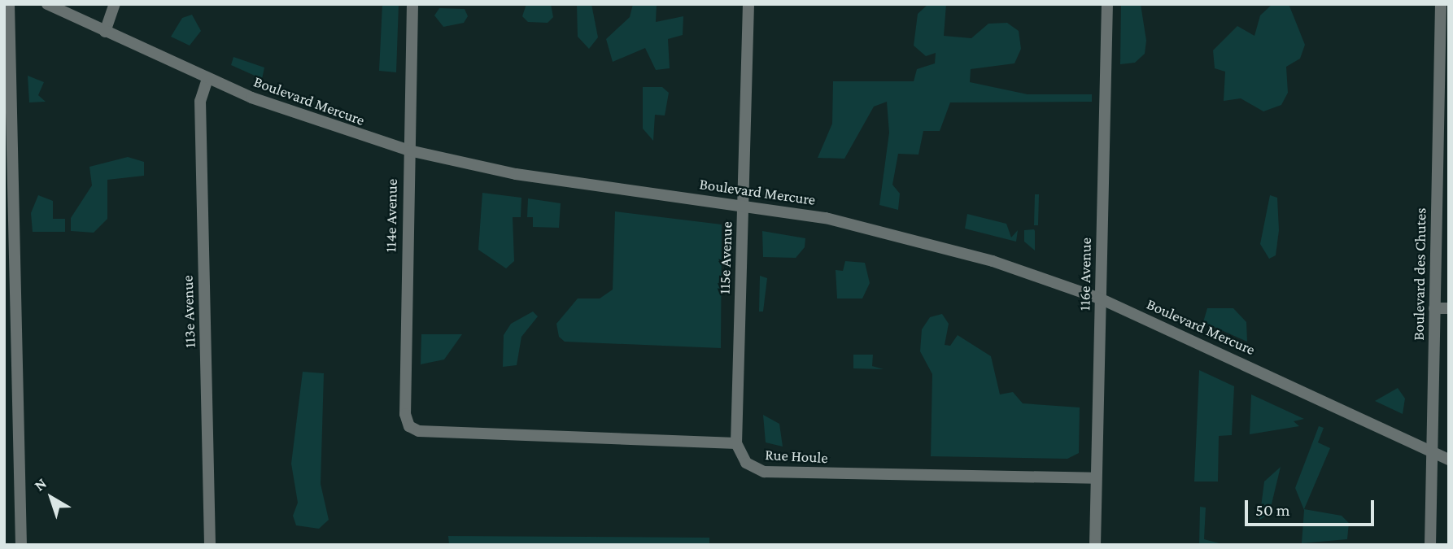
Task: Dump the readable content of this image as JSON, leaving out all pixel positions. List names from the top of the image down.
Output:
{
  "streets": {
    "street": [
      "Boulevard Mercure",
      "114e Avenue",
      "115e Avenue",
      "116e Avenue",
      "Boulevard des Chutes",
      "113e Avenue",
      "Rue Houle"
    ]
  },
  "crossings": [
    ["Boulevard Mercure", "114e Avenue"],
    ["Boulevard Mercure", "115e Avenue"],
    ["Boulevard Mercure", "116e Avenue"],
    ["Boulevard Mercure", "Boulevard des Chutes"],
    ["Boulevard Mercure", "113e Avenue"],
    ["114e Avenue", "115e Avenue"],
    ["114e Avenue", "Rue Houle"],
    ["115e Avenue", "Rue Houle"],
    ["116e Avenue", "Rue Houle"]
  ],
  "scale_bar": "50 m",
  "north": "top left"
}
